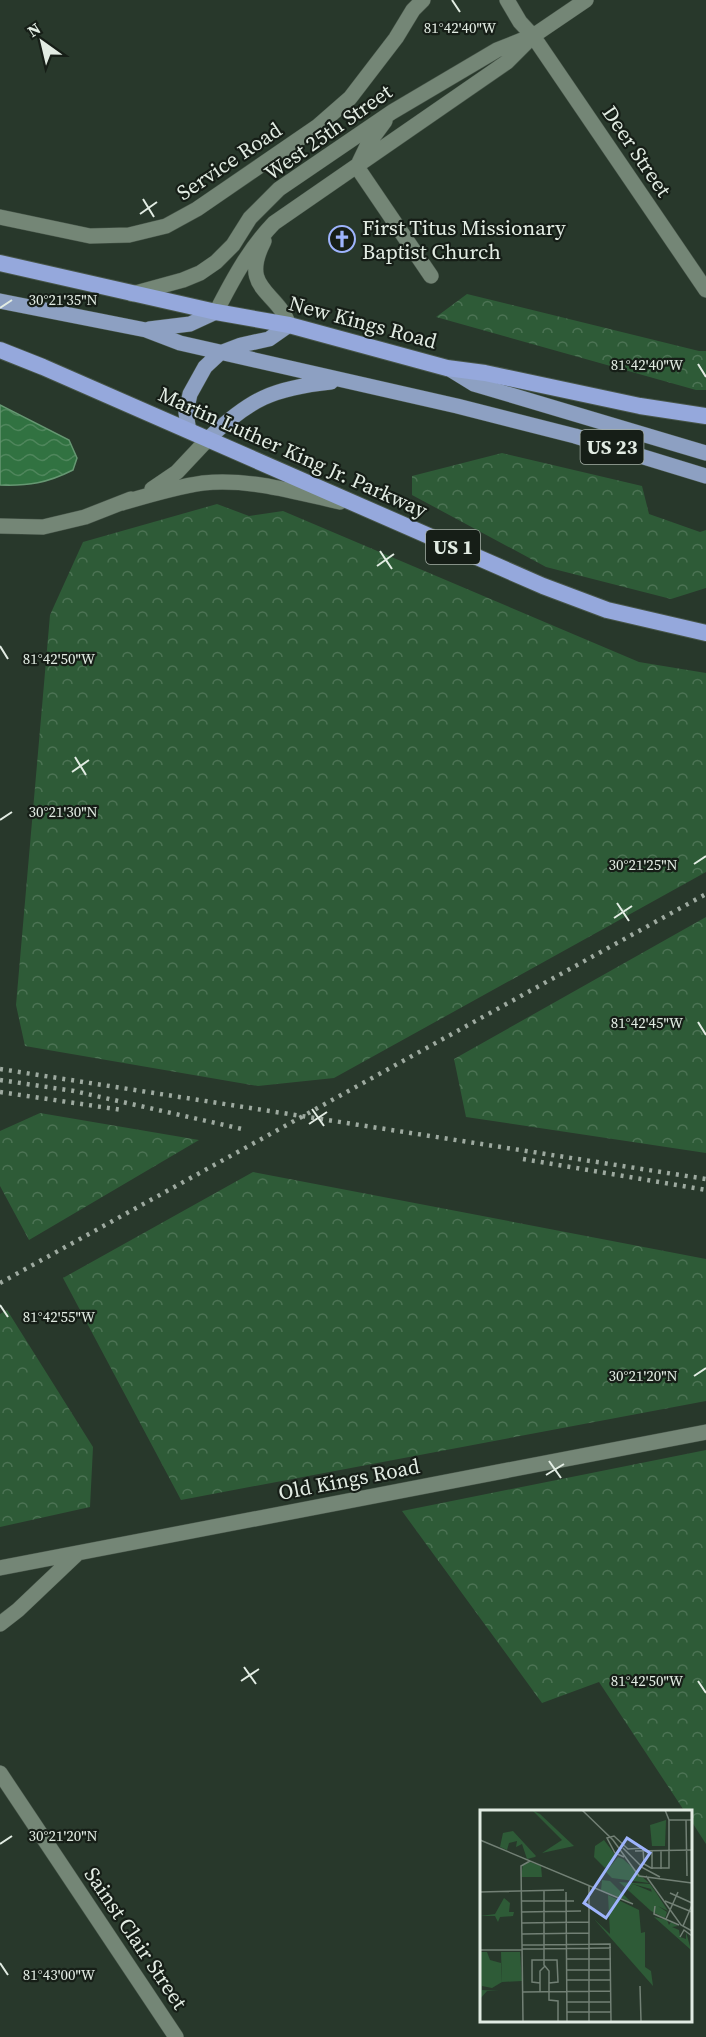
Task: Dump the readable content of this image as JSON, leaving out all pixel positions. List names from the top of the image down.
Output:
{
  "streets": {
    "highway": ["New Kings Road", "Martin Luther King Jr. Parkway", "US 1"],
    "main road": ["US 23"],
    "street": [
      "West 25th Street",
      "Deer Street",
      "Service Road",
      "Old Kings Road",
      "Sainst Clair Street"
    ]
  },
  "crossings": [
    ["West 25th Street", "Deer Street"],
    ["West 25th Street", "New Kings Road"]
  ],
  "places": {
    "church": ["First Titus Missionary Baptist Church"]
  },
  "north": "top left",
  "coordinates": [
    "81°42'40\"W",
    "30°21'35\"N",
    "81°42'50\"W",
    "30°21'30\"N",
    "30°21'25\"N",
    "81°42'45\"W",
    "81°42'55\"W",
    "30°21'20\"N",
    "81°43'00\"W"
  ]
}
